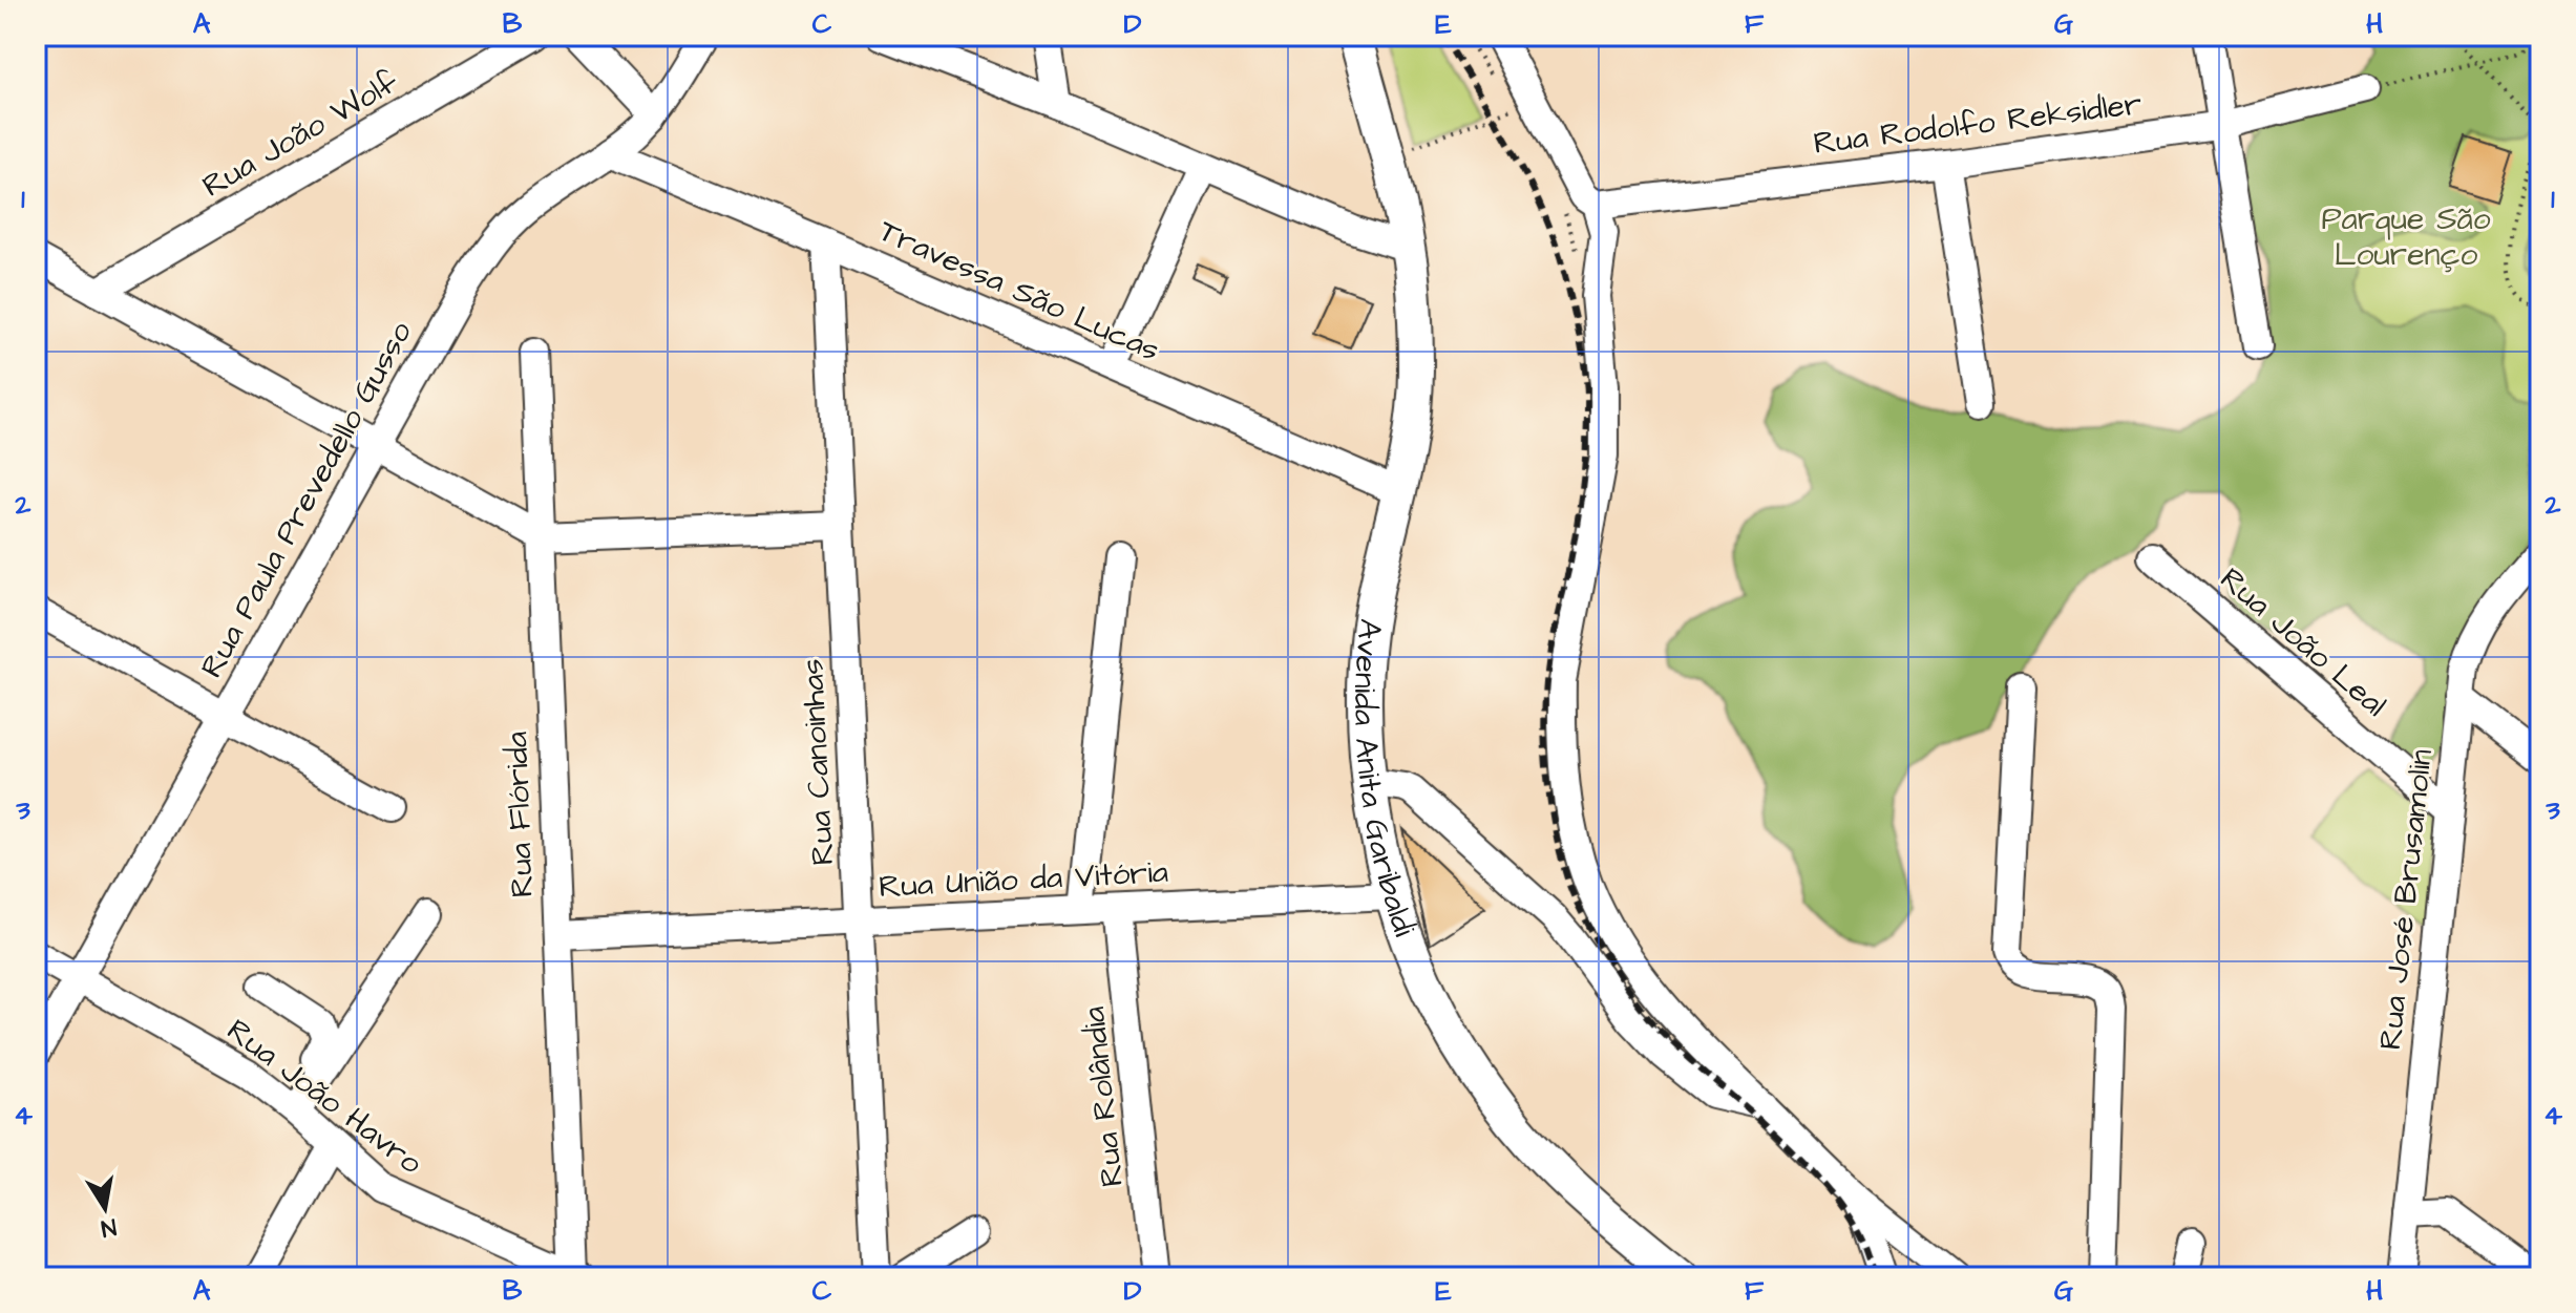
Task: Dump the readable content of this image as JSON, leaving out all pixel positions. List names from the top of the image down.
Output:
{
  "streets": {
    "main road": ["Avenida Anita Garibaldi"],
    "street": [
      "Rua Rodolfo Reksidler",
      "Rua João Wolf",
      "Travessa São Lucas",
      "Rua Paula Prevedello Gusso",
      "Rua João Leal",
      "Rua Canoinhas",
      "Rua Flórida",
      "Rua União da Vitória",
      "Rua José Brusamolin",
      "Rua João Havro",
      "Rua Rolândia"
    ]
  },
  "crossings": [
    ["Travessa São Lucas", "Rua Paula Prevedello Gusso"],
    ["Travessa São Lucas", "Rua Canoinhas"],
    ["Travessa São Lucas", "Avenida Anita Garibaldi"],
    ["Rua Paula Prevedello Gusso", "Rua João Havro"],
    ["Rua João Leal", "Rua José Brusamolin"],
    ["Rua Canoinhas", "Rua União da Vitória"],
    ["Avenida Anita Garibaldi", "Rua União da Vitória"],
    ["Rua Flórida", "Rua União da Vitória"],
    ["Rua Flórida", "Rua João Havro"],
    ["Rua União da Vitória", "Rua Rolândia"]
  ],
  "parks": ["Parque São Lourenço"],
  "north": "bottom",
  "grid": {
    "columns": [
      "A",
      "B",
      "C",
      "D",
      "E",
      "F",
      "G",
      "H"
    ],
    "rows": [
      "1",
      "2",
      "3",
      "4"
    ]
  }
}
